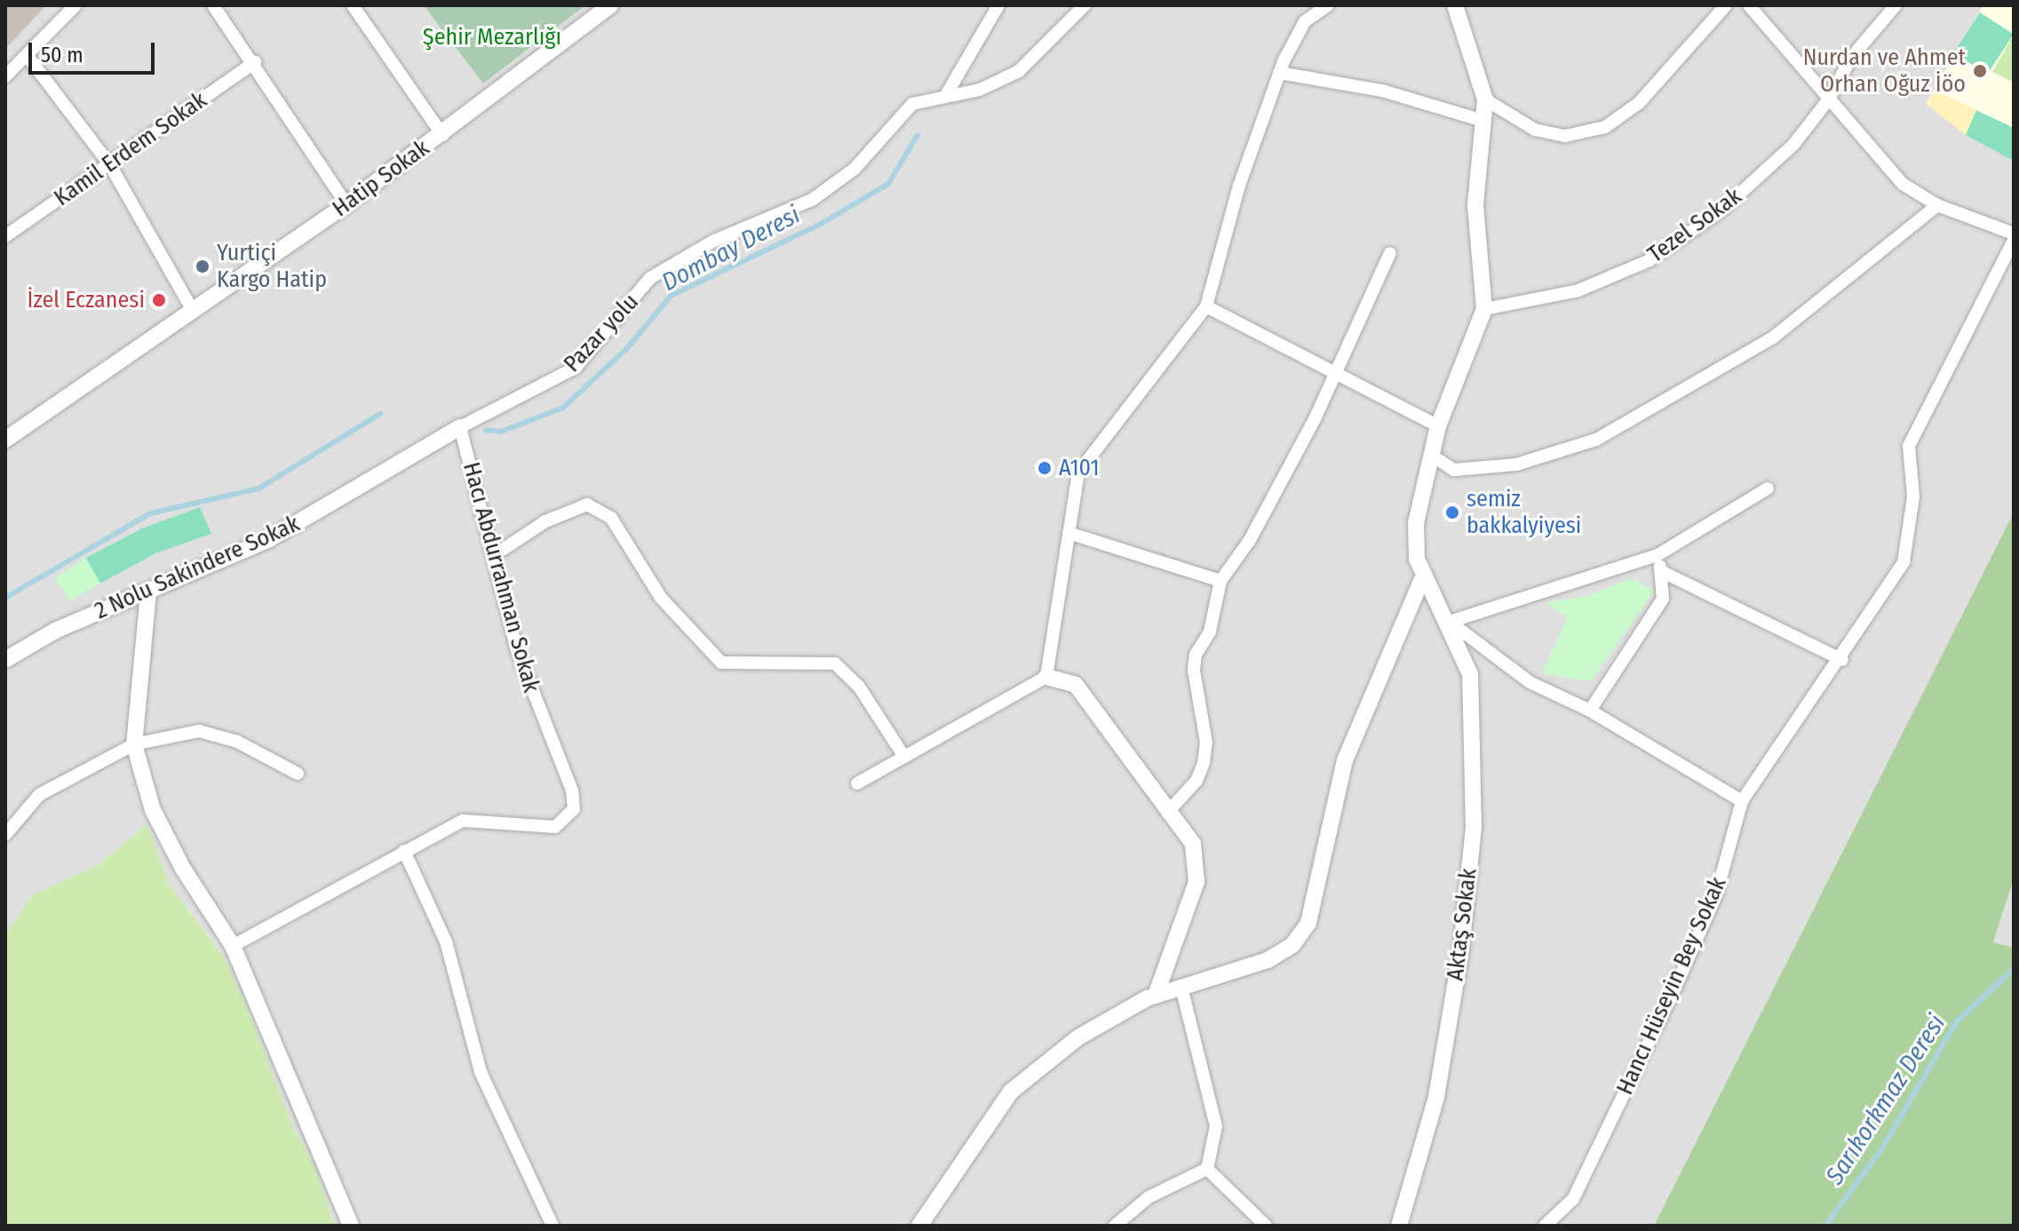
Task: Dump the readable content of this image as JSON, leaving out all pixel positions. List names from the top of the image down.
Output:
{
  "streets": {
    "street": [
      "Kamil Erdem Sokak",
      "Hatip Sokak",
      "Tezel Sokak",
      "Pazar yolu",
      "2 Nolu Sakindere Sokak",
      "Hacı Abdurrahman Sokak",
      "Aktaş Sokak",
      "Hancı Hüseyin Bey Sokak"
    ]
  },
  "crossings": [
    ["Pazar yolu", "2 Nolu Sakindere Sokak"],
    ["Pazar yolu", "Hacı Abdurrahman Sokak"],
    ["2 Nolu Sakindere Sokak", "Hacı Abdurrahman Sokak"]
  ],
  "water": ["Dombay Deresi", "Sarıkorkmaz Deresi"],
  "parks": ["Şehir Mezarlığı"],
  "places": [
    "Nurdan ve Ahmet Orhan Oğuz İöo",
    "Yurtiçi Kargo Hatip",
    "İzel Eczanesi",
    "A101",
    "semiz bakkalyiyesi"
  ],
  "scale_bar": "50 m"
}
